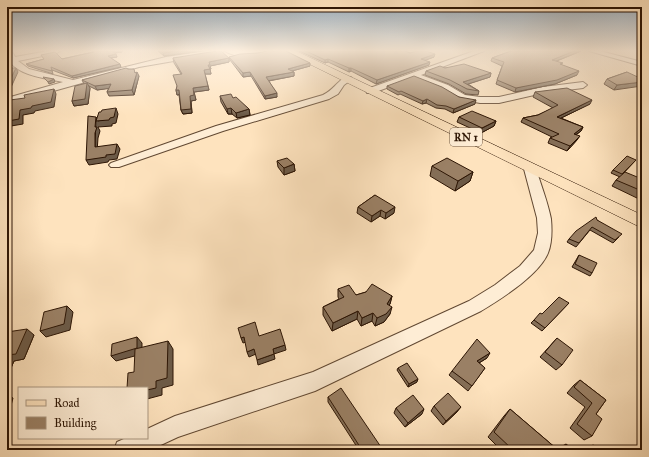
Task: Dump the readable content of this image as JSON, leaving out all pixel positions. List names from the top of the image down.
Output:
{
  "streets": {
    "main road": ["RN 1"]
  },
  "legend": ["Road", "Building"]
}
